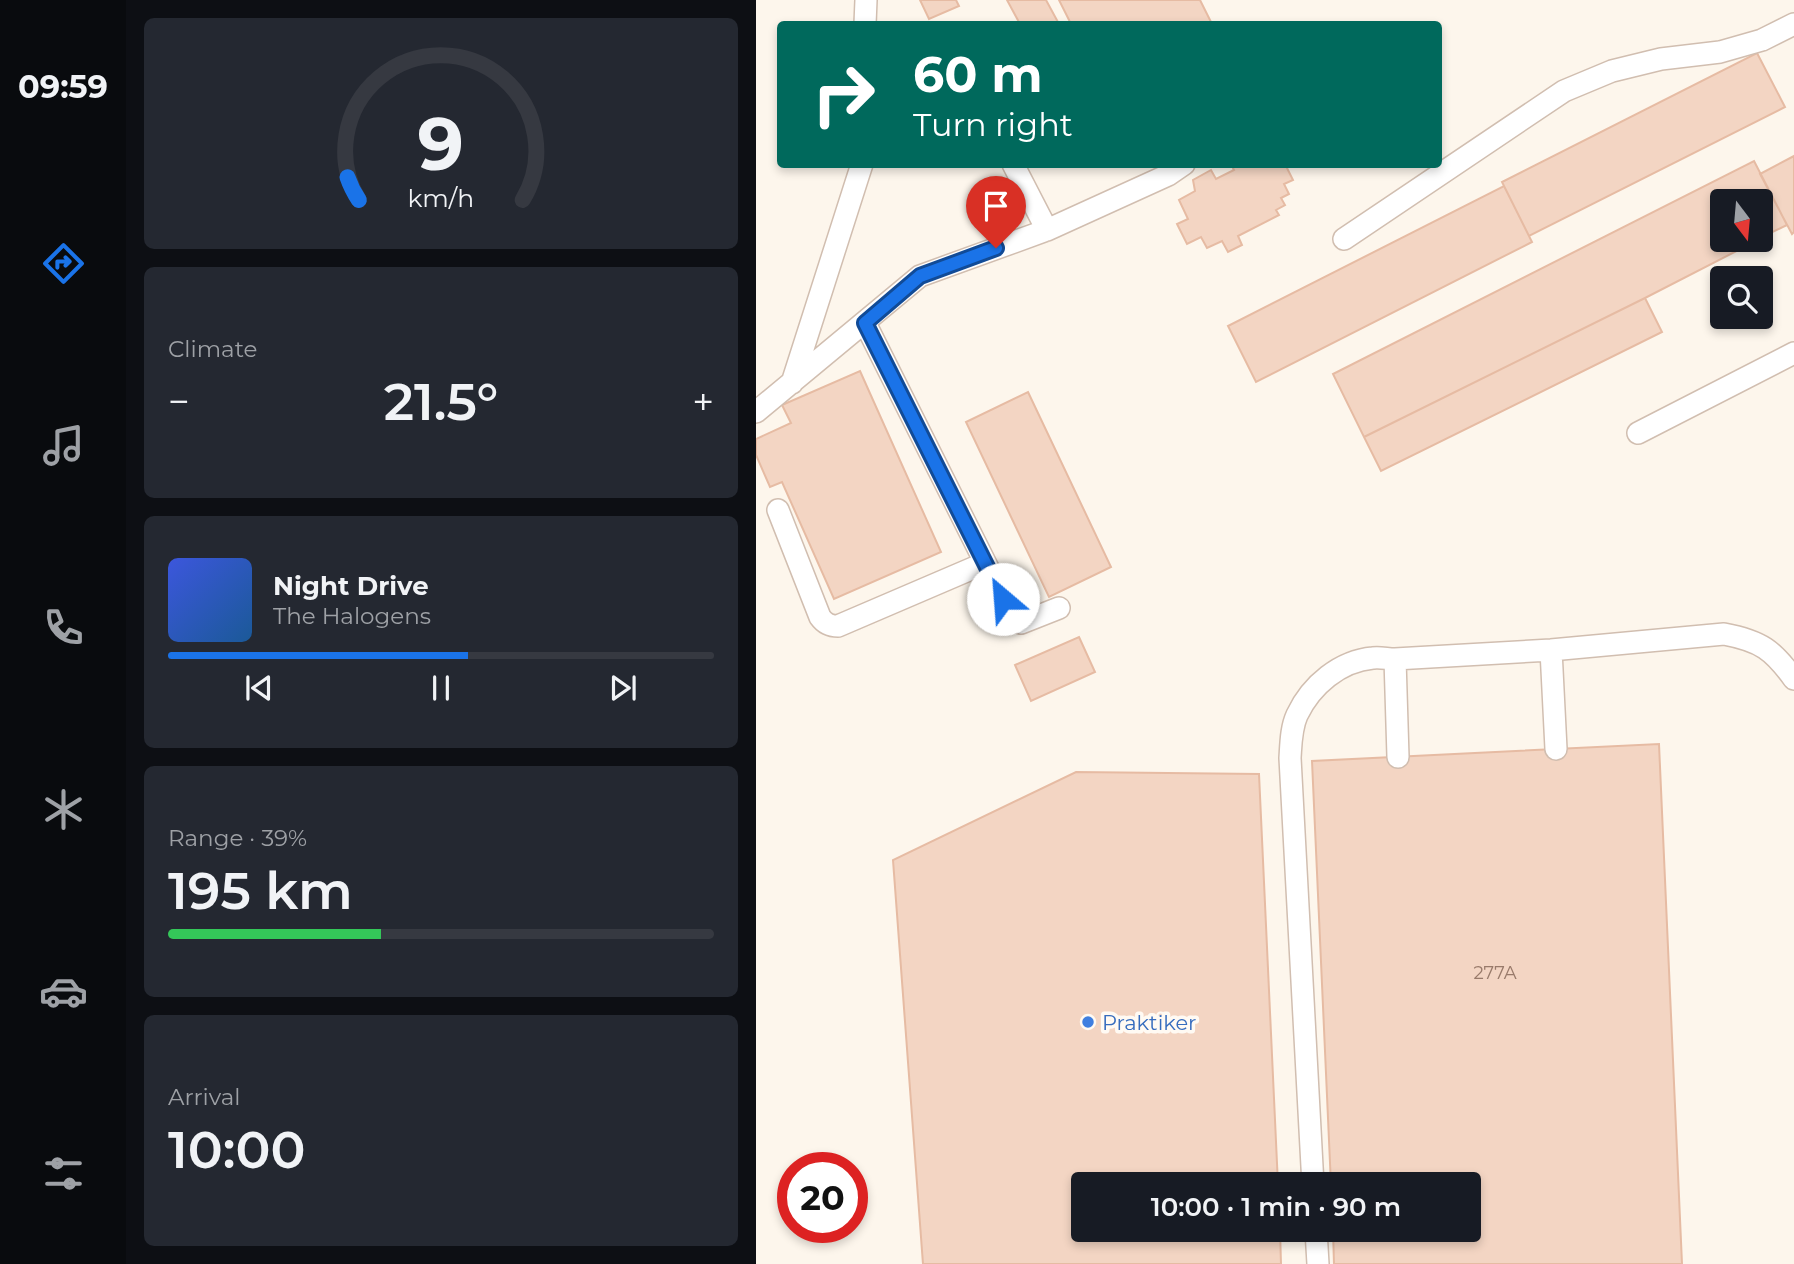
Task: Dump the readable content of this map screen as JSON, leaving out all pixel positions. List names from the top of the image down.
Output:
{
  "places": ["Praktiker"],
  "house_numbers": ["277A"],
  "north": "bottom",
  "page": {
    "tabs": "09:59",
    "turn": ["60 m", "Turn right"],
    "tile": [
      "Climate",
      ["Range · 39%", "195 km"],
      ["Arrival", "10:00"]
    ],
    "heat": ["−", "21.5°", "+"],
    "song": ["Night Drive", "The Halogens"],
    "limit": "20",
    "trip": "10:00 · 1 min · 90 m",
    "gauge": ["9", "km/h"]
  }
}
